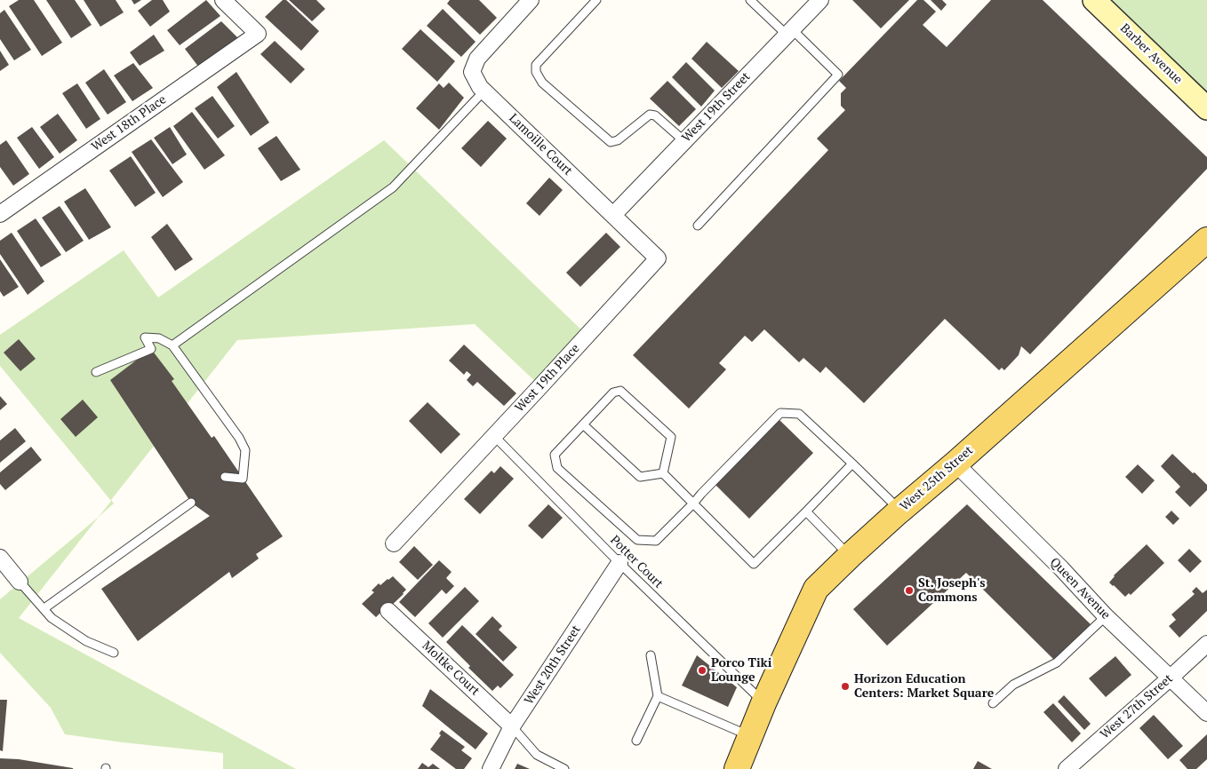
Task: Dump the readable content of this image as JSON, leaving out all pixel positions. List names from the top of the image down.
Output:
{
  "streets": {
    "main road": ["West 25th Street"],
    "street": [
      "Barber Avenue",
      "West 19th Street",
      "West 18th Place",
      "Lamoille Court",
      "West 19th Place",
      "Queen Avenue",
      "West 20th Street",
      "Moltke Court",
      "West 27th Street"
    ],
    "lane": ["Potter Court"]
  },
  "crossings": [
    ["West 19th Street", "Lamoille Court"],
    ["West 19th Street", "West 19th Place"],
    ["Lamoille Court", "West 19th Place"],
    ["West 19th Place", "Potter Court"],
    ["West 25th Street", "Potter Court"],
    ["West 25th Street", "Queen Avenue"],
    ["Potter Court", "West 20th Street"],
    ["Queen Avenue", "West 27th Street"],
    ["West 20th Street", "Moltke Court"]
  ],
  "places": ["St. Joseph's Commons", "Porco Tiki Lounge", "Horizon Education Centers: Market Square"]
}
